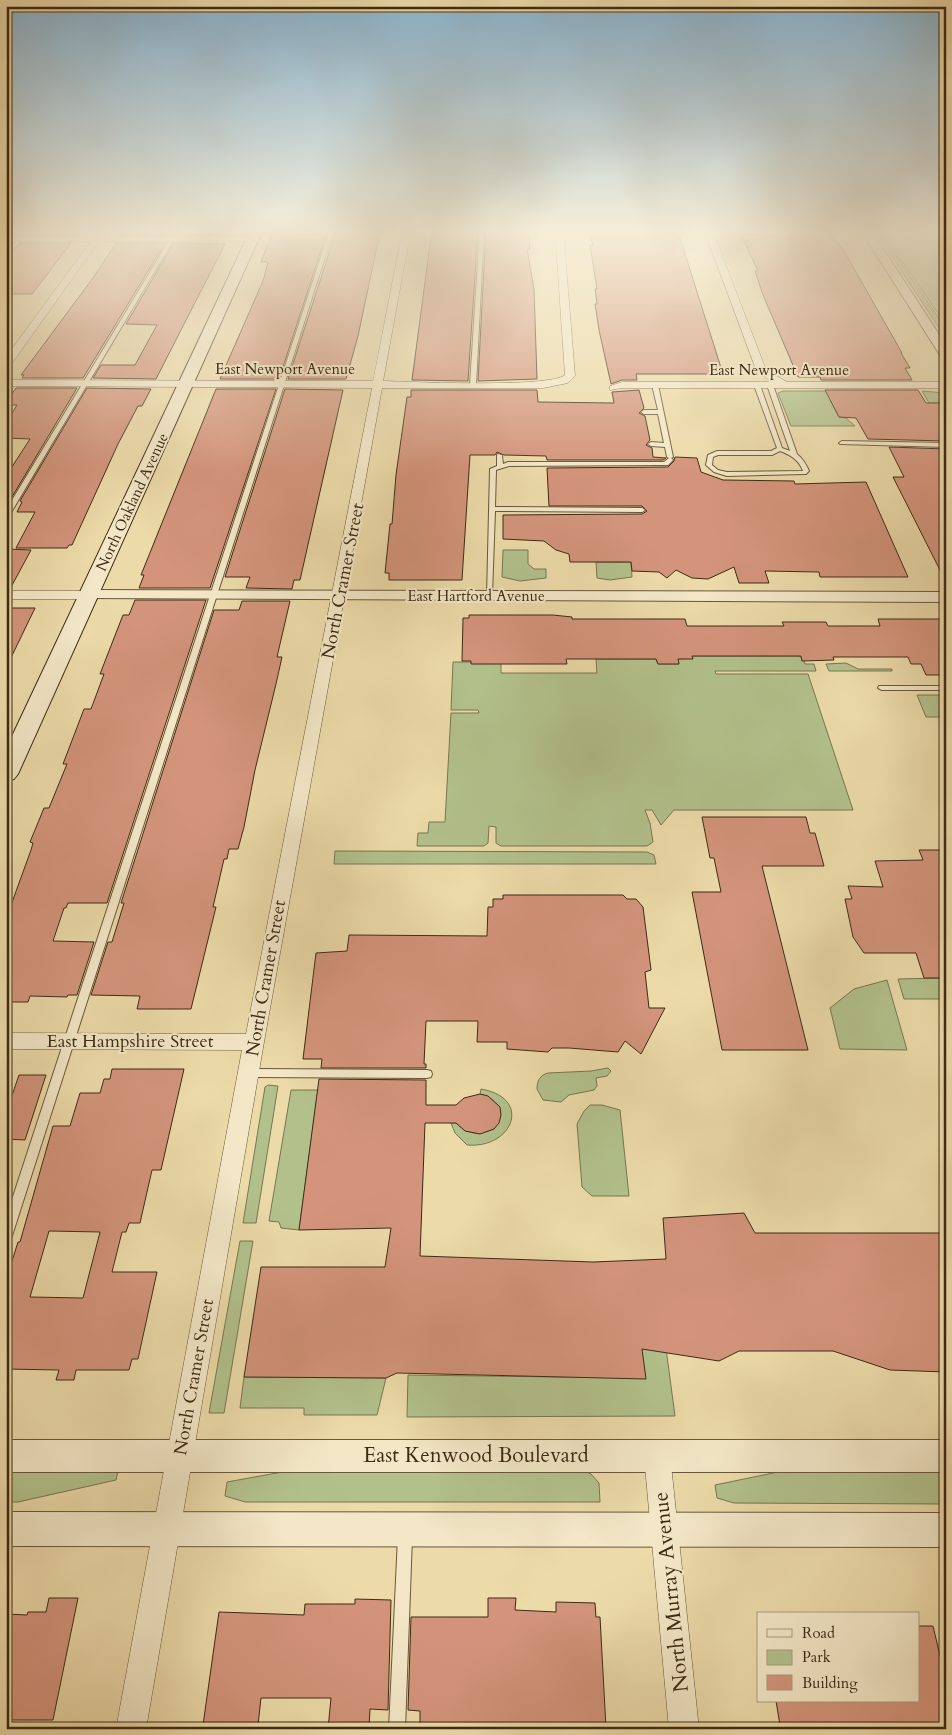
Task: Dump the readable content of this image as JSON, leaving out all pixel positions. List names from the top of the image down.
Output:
{
  "streets": {
    "main road": ["North Oakland Avenue"],
    "street": [
      "East Newport Avenue",
      "North Cramer Street",
      "East Hartford Avenue",
      "East Hampshire Street",
      "East Kenwood Boulevard",
      "North Murray Avenue"
    ]
  },
  "crossings": [
    ["East Newport Avenue", "North Oakland Avenue"],
    ["East Newport Avenue", "North Cramer Street"],
    ["North Oakland Avenue", "East Hartford Avenue"],
    ["North Cramer Street", "East Hartford Avenue"],
    ["North Cramer Street", "East Hampshire Street"],
    ["North Cramer Street", "East Kenwood Boulevard"],
    ["East Kenwood Boulevard", "North Murray Avenue"]
  ],
  "legend": ["Road", "Park", "Building"]
}
